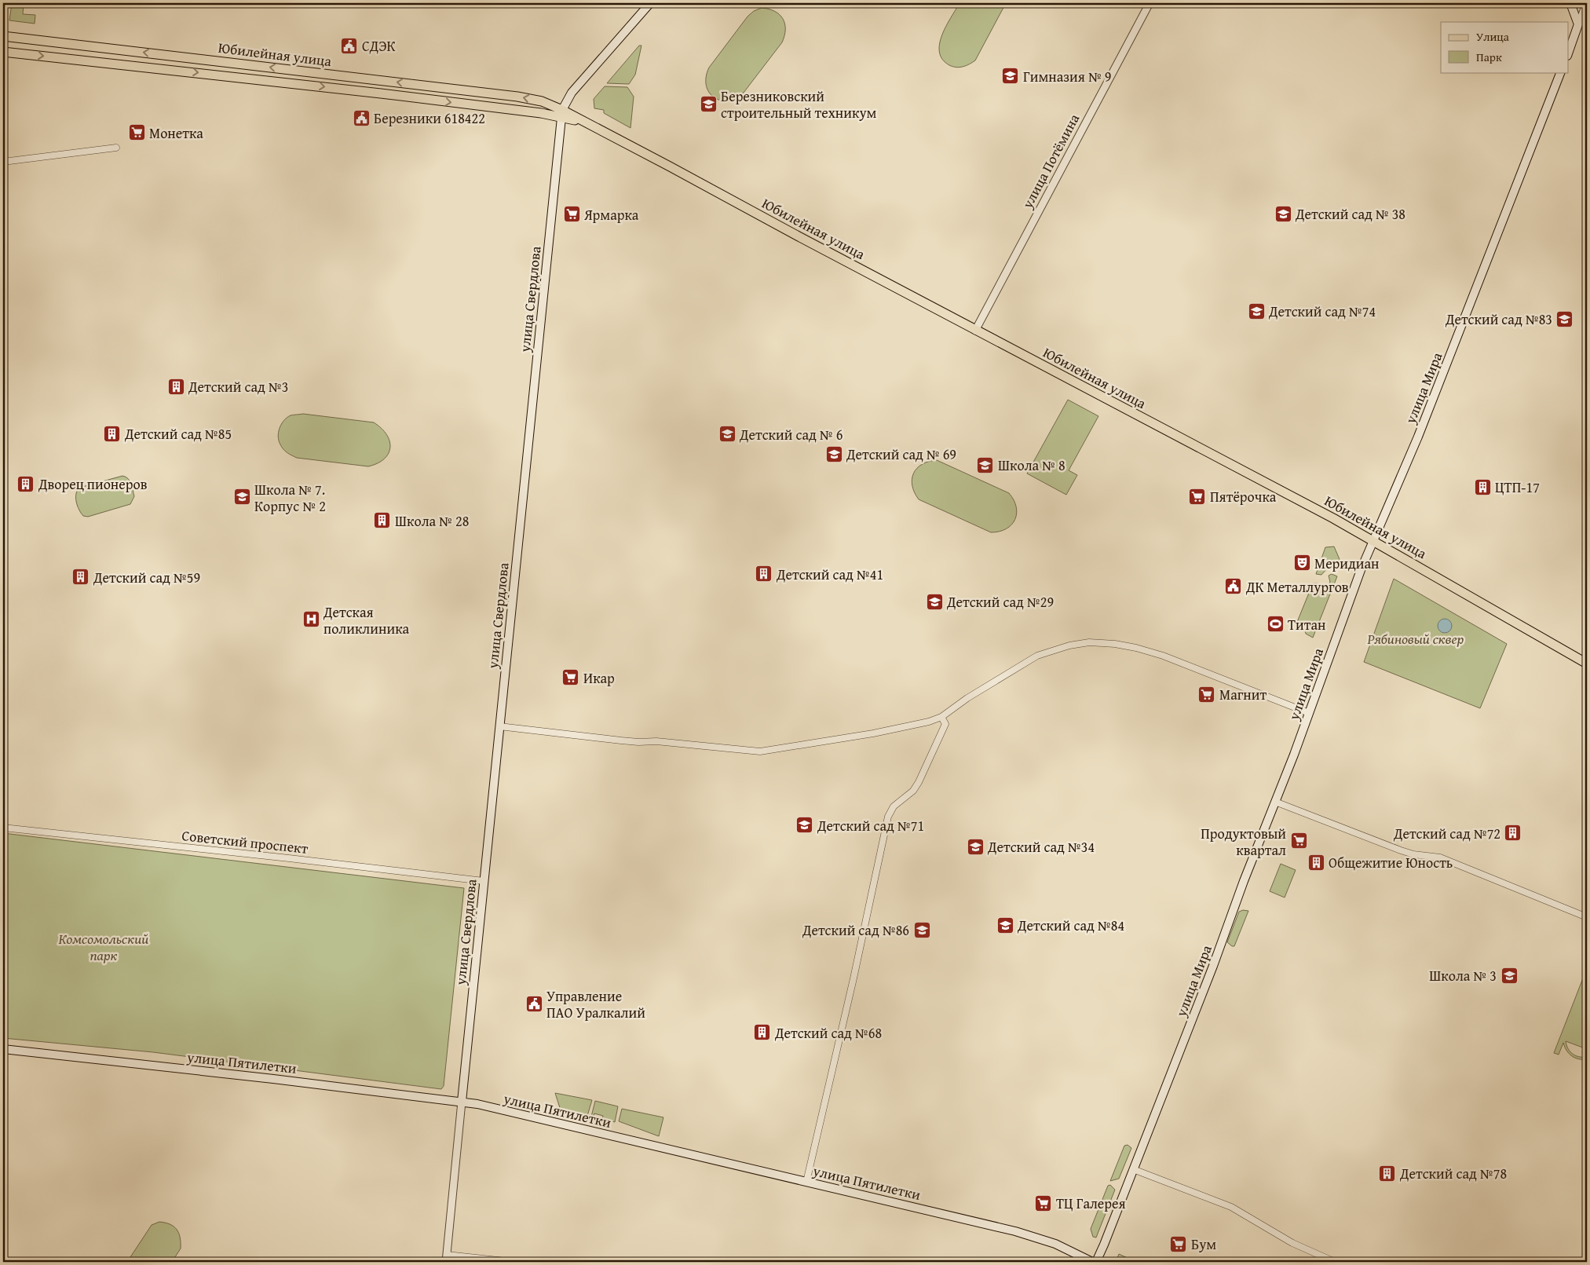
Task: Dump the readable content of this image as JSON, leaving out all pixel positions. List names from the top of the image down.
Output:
{
  "streets": {
    "main road": [
      "Юбилейная улица",
      "улица Свердлова",
      "улица Мира",
      "улица Пятилетки"
    ],
    "street": ["улица Потёмина", "Советский проспект"]
  },
  "crossings": [
    ["Юбилейная улица", "улица Потёмина"],
    ["Юбилейная улица", "улица Свердлова"],
    ["Юбилейная улица", "улица Мира"],
    ["улица Свердлова", "Советский проспект"],
    ["улица Свердлова", "улица Пятилетки"]
  ],
  "parks": ["Рябиновый сквер", "Комсомольский парк"],
  "places": {
    "public building": [
      "СДЭК",
      "Березники 618422",
      "ДК Металлургов",
      "Управление ПАО Уралкалий"
    ],
    "school or university": [
      "Гимназия № 9",
      "Березниковский строительный техникум",
      "Детский сад № 38",
      "Детский сад №74",
      "Детский сад №83",
      "Детский сад № 6",
      "Детский сад № 69",
      "Школа № 8",
      "Школа № 7. Корпус № 2",
      "Детский сад №29",
      "Детский сад №71",
      "Детский сад №34",
      "Детский сад №84",
      "Детский сад №86",
      "Школа № 3"
    ],
    "supermarket": [
      "Монетка",
      "Ярмарка",
      "Пятёрочка",
      "Икар",
      "Магнит",
      "Продуктовый квартал",
      "ТЦ Галерея",
      "Бум"
    ],
    "building": [
      "Детский сад №3",
      "Детский сад №85",
      "Дворец пионеров",
      "ЦТП-17",
      "Школа № 28",
      "Детский сад №41",
      "Детский сад №59",
      "Детский сад №72",
      "Общежитие Юность",
      "Детский сад №68",
      "Детский сад №78"
    ],
    "theatre": ["Меридиан"],
    "hospital": ["Детская поликлиника"],
    "sports": ["Титан"]
  },
  "legend": ["Улица", "Парк"]
}
